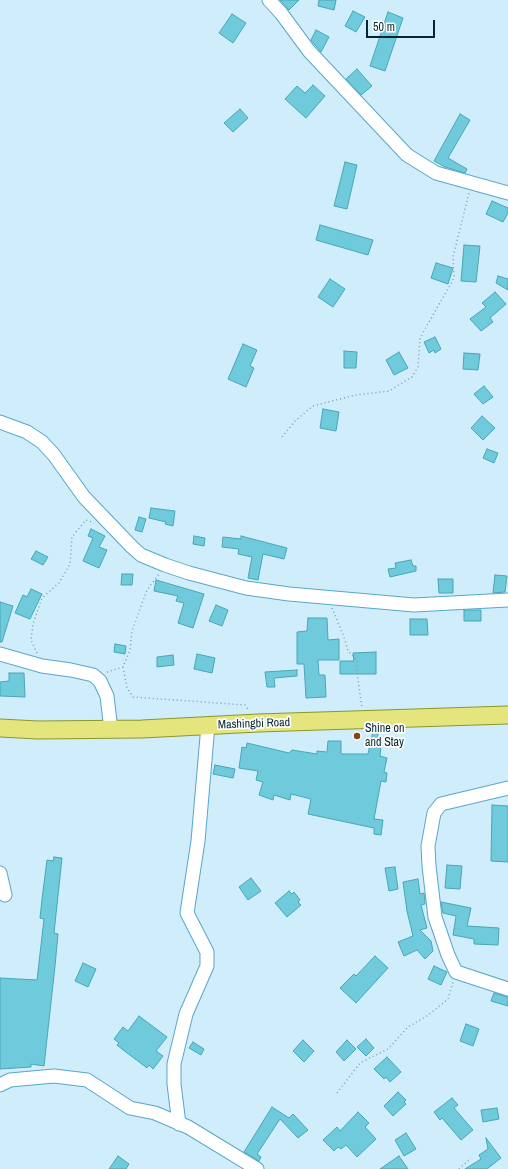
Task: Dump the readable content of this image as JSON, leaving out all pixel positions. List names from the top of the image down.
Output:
{
  "streets": {
    "main road": ["Mashingbi Road"]
  },
  "places": ["Shine on and Stay"],
  "scale_bar": "50 m"
}
